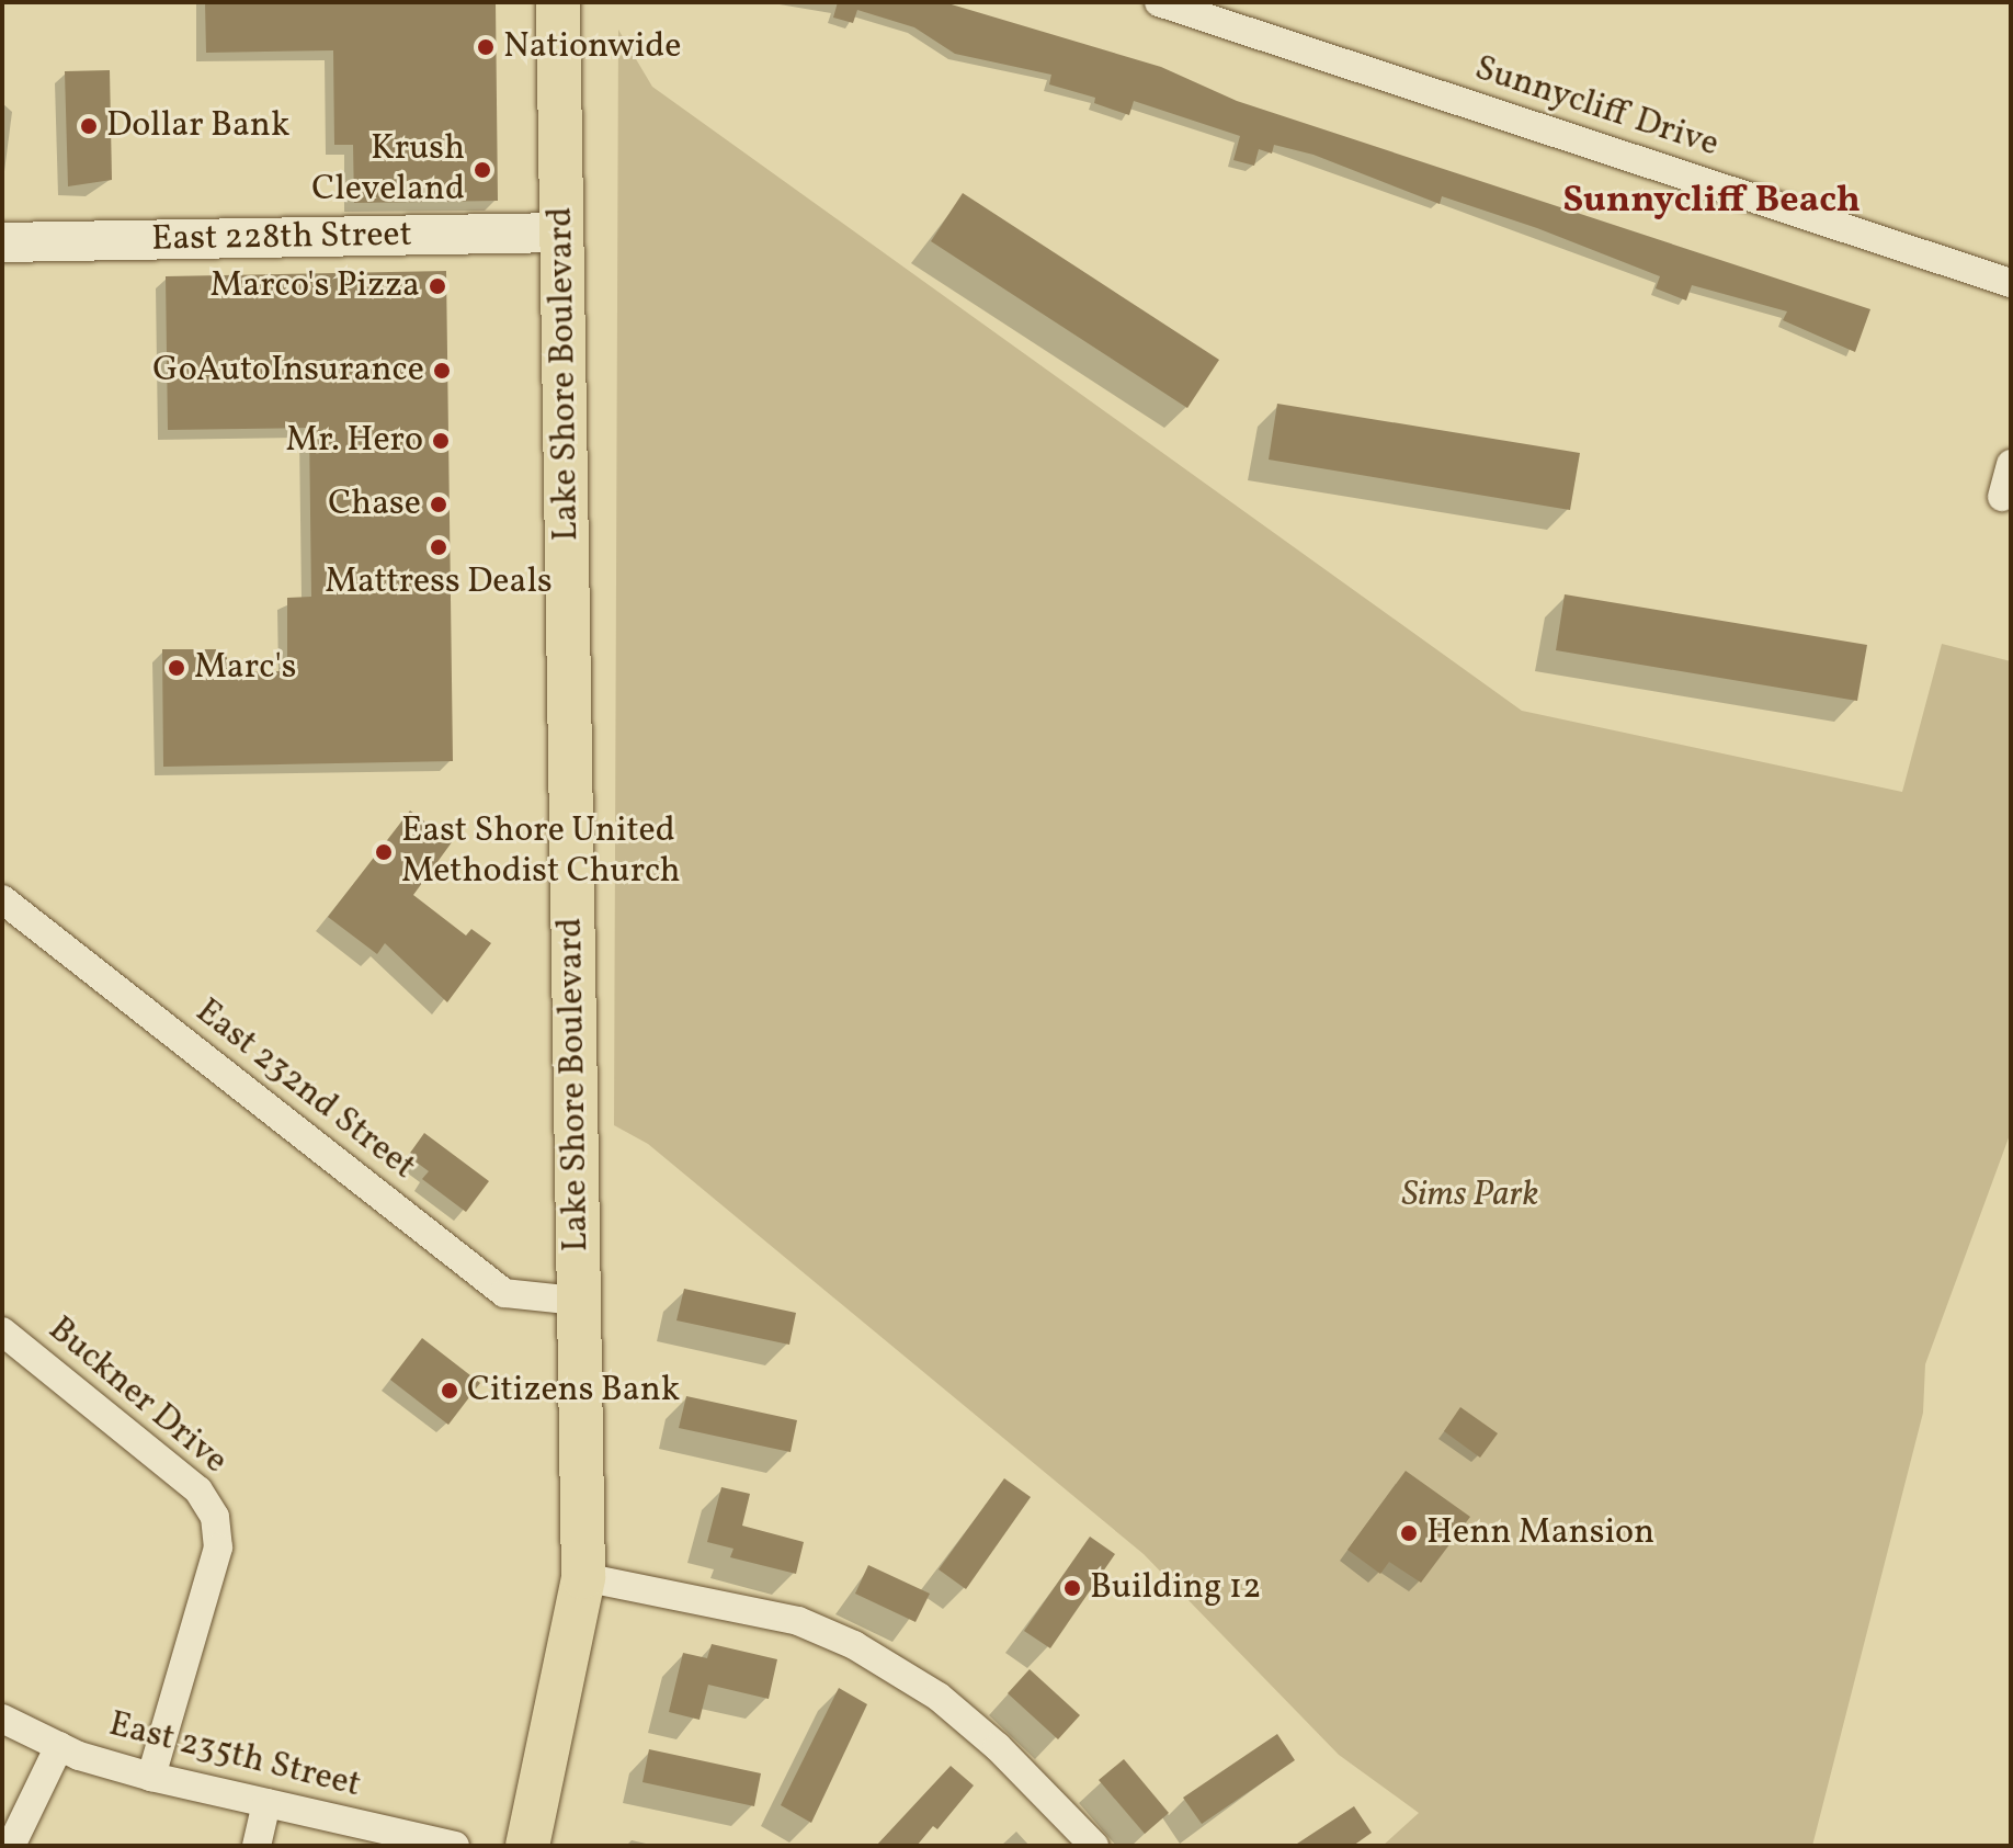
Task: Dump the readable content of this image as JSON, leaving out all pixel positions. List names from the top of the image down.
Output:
{
  "streets": {
    "main road": ["Lake Shore Boulevard"],
    "street": [
      "Sunnycliff Drive",
      "East 228th Street",
      "East 232nd Street",
      "Buckner Drive",
      "East 235th Street"
    ]
  },
  "crossings": [
    ["East 228th Street", "Lake Shore Boulevard"],
    ["Lake Shore Boulevard", "East 232nd Street"],
    ["Buckner Drive", "East 235th Street"]
  ],
  "districts": ["Sunnycliff Beach"],
  "parks": ["Sims Park"],
  "places": [
    "Nationwide",
    "Dollar Bank",
    "Krush Cleveland",
    "Marco's Pizza",
    "GoAutoInsurance",
    "Mr. Hero",
    "Chase",
    "Mattress Deals",
    "Marc's",
    "East Shore United Methodist Church",
    "Citizens Bank",
    "Henn Mansion",
    "Building 12"
  ]
}
